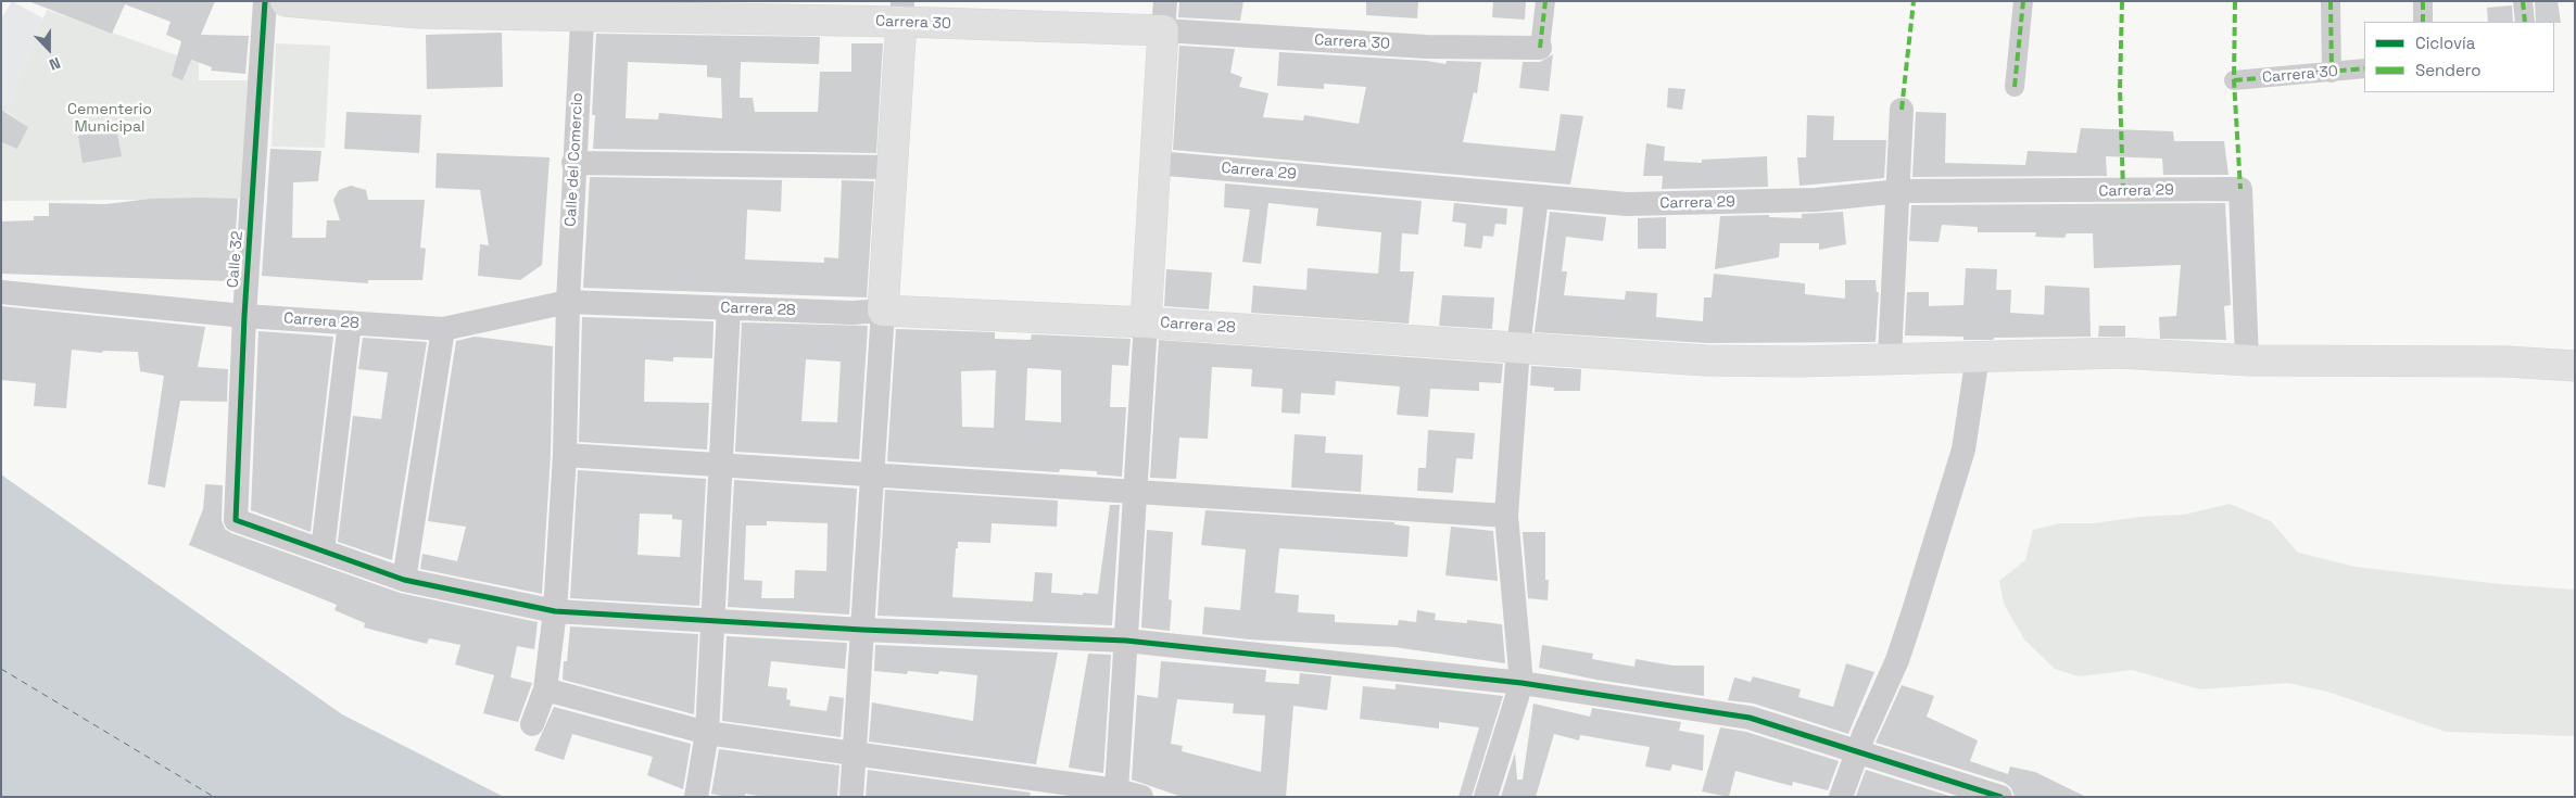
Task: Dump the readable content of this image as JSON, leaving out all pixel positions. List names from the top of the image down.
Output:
{
  "streets": {
    "main road": ["Carrera 30", "Carrera 28"],
    "street": ["Calle del Comercio", "Carrera 29", "Calle 32"]
  },
  "crossings": [
    ["Carrera 30", "Calle del Comercio"],
    ["Calle del Comercio", "Carrera 28"],
    ["Carrera 29", "Carrera 28"],
    ["Calle 32", "Carrera 28"]
  ],
  "parks": ["Cementerio Municipal"],
  "legend": ["Ciclovía", "Sendero"],
  "north": "bottom"
}
